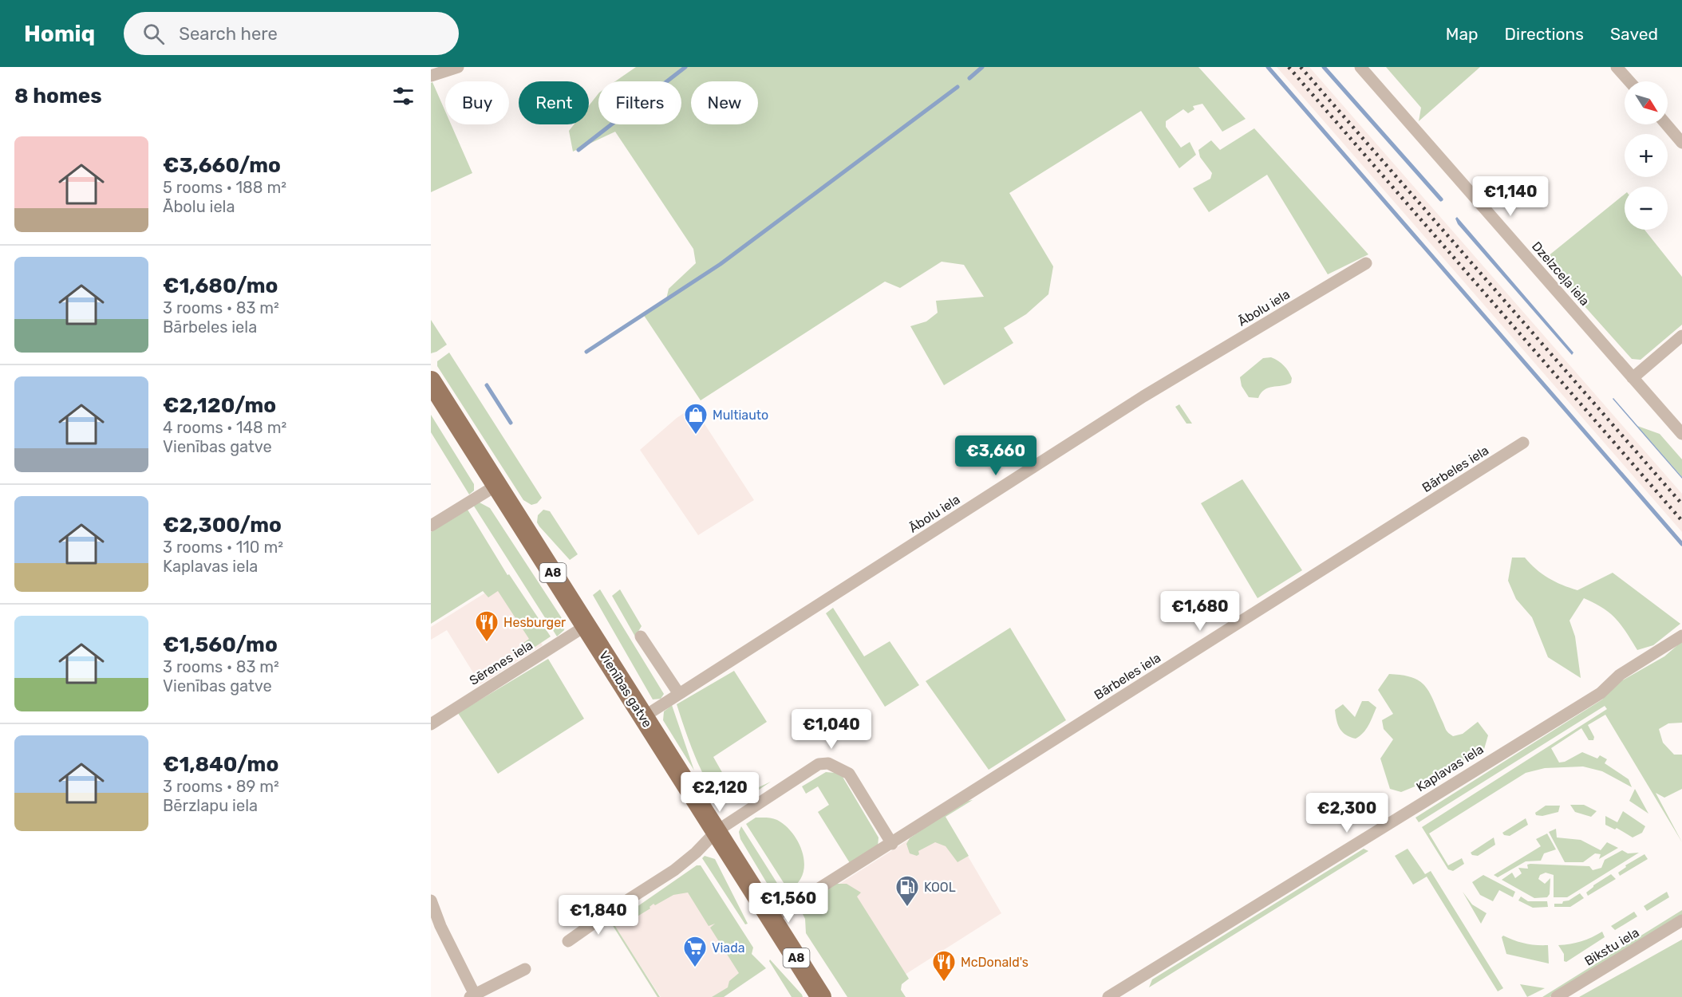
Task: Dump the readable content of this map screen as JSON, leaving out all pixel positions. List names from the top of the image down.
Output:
{
  "streets": {
    "highway": ["A8", "Vienības gatve"],
    "street": [
      "Dzelzceļa iela",
      "Ābolu iela",
      "Bārbeles iela",
      "Sērenes iela",
      "Kaplavas iela",
      "Bikstu iela"
    ]
  },
  "crossings": [
    ["Ābolu iela", "Vienības gatve"],
    ["Bārbeles iela", "Vienības gatve"],
    ["Sērenes iela", "Vienības gatve"]
  ],
  "places": {
    "shop": ["Multiauto"],
    "restaurant": ["Hesburger", "McDonald's"],
    "fuel station": ["KOOL"],
    "supermarket": ["Viada"]
  },
  "north": "bottom right",
  "page": {
    "header": "Homiq",
    "search": "Search here",
    "nav": ["Map", "Directions", "Saved"],
    "heading": "8 homes",
    "map_buttons": ["+", "−"],
    "chip": [
      "Buy",
      "Rent",
      "Filters",
      "New"
    ],
    "list": [
      {
        "name": "€3,660/mo",
        "note": "5 rooms · 188 m² · Ābolu iela"
      },
      {
        "name": "€1,680/mo",
        "note": "3 rooms · 83 m² · Bārbeles iela"
      },
      {
        "name": "€2,120/mo",
        "note": "4 rooms · 148 m² · Vienības gatve"
      },
      {
        "name": "€2,300/mo",
        "note": "3 rooms · 110 m² · Kaplavas iela"
      },
      {
        "name": "€1,560/mo",
        "note": "3 rooms · 83 m² · Vienības gatve"
      },
      {
        "name": "€1,840/mo",
        "note": "3 rooms · 89 m² · Bērzlapu iela"
      }
    ],
    "price": [
      "€1,140",
      "€3,660",
      "€1,680",
      "€1,040",
      "€2,120",
      "€2,300",
      "€1,560",
      "€1,840"
    ]
  }
}
